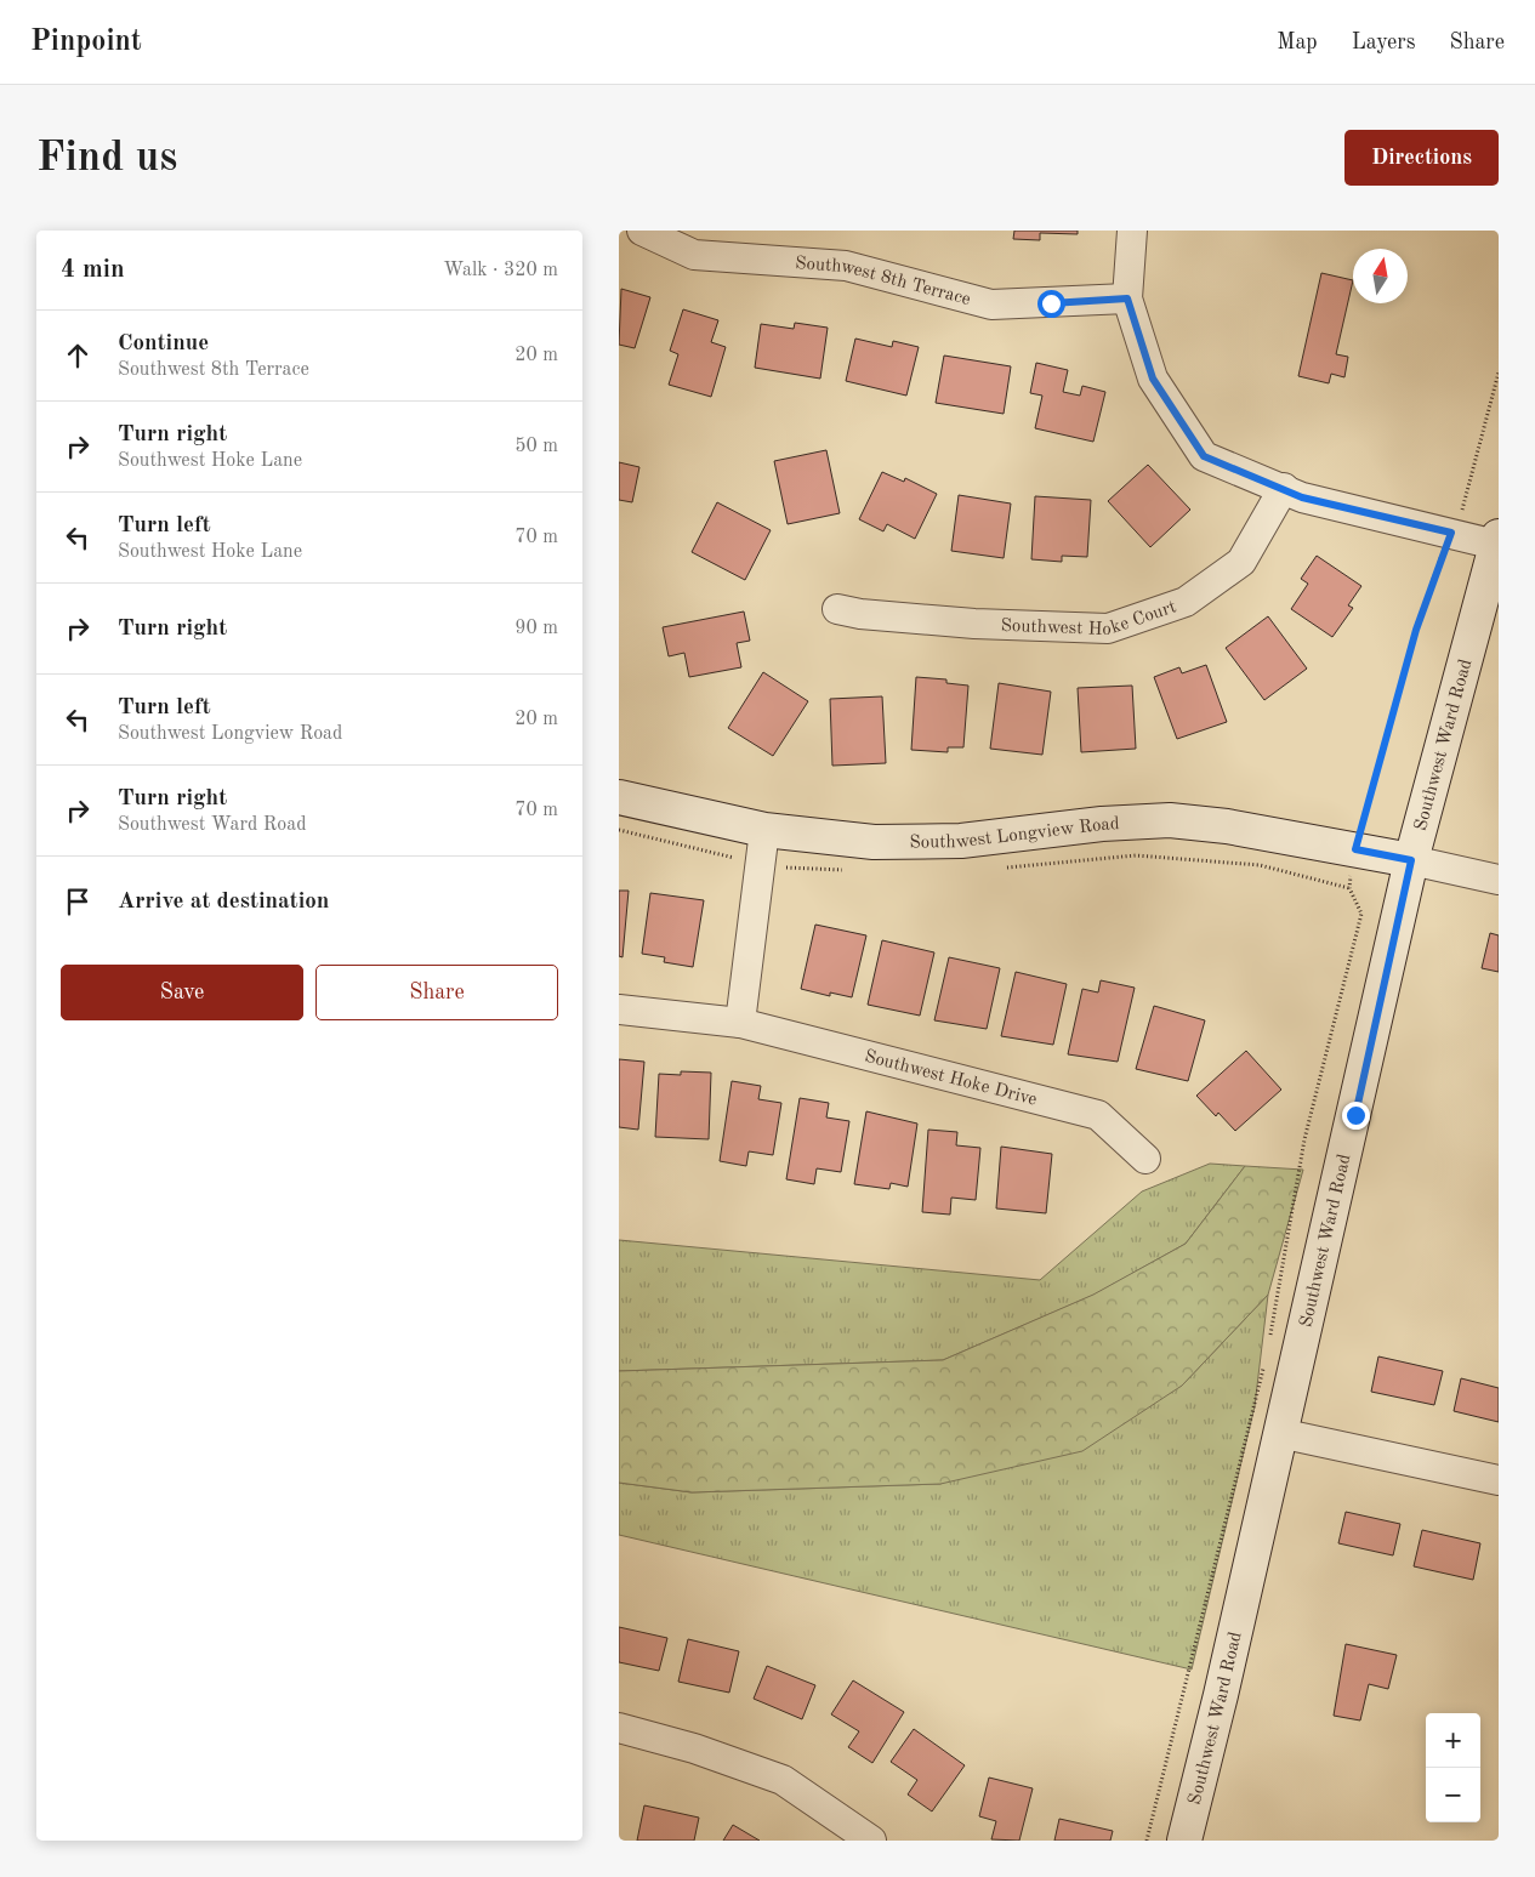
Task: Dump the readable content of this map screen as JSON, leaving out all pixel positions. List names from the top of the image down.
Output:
{
  "streets": {
    "main road": ["Southwest Ward Road", "Southwest Longview Road"],
    "street": ["Southwest 8th Terrace", "Southwest Hoke Court", "Southwest Hoke Drive"]
  },
  "crossings": [
    ["Southwest Ward Road", "Southwest Longview Road"]
  ],
  "north": "top",
  "page": {
    "header": "Pinpoint",
    "nav": ["Map", "Layers", "Share"],
    "buttons": [
      "Directions",
      ["Save", "Share"]
    ],
    "title": "Find us",
    "heading": ["4 min", "Walk · 320 m"],
    "list": [
      ["Continue", "Southwest 8th Terrace", "20 m"],
      ["Turn right", "Southwest Hoke Lane", "50 m"],
      ["Turn left", "Southwest Hoke Lane", "70 m"],
      ["Turn right", "90 m"],
      ["Turn left", "Southwest Longview Road", "20 m"],
      ["Turn right", "Southwest Ward Road", "70 m"],
      "Arrive at destination"
    ],
    "map_buttons": ["+", "−"]
  }
}
